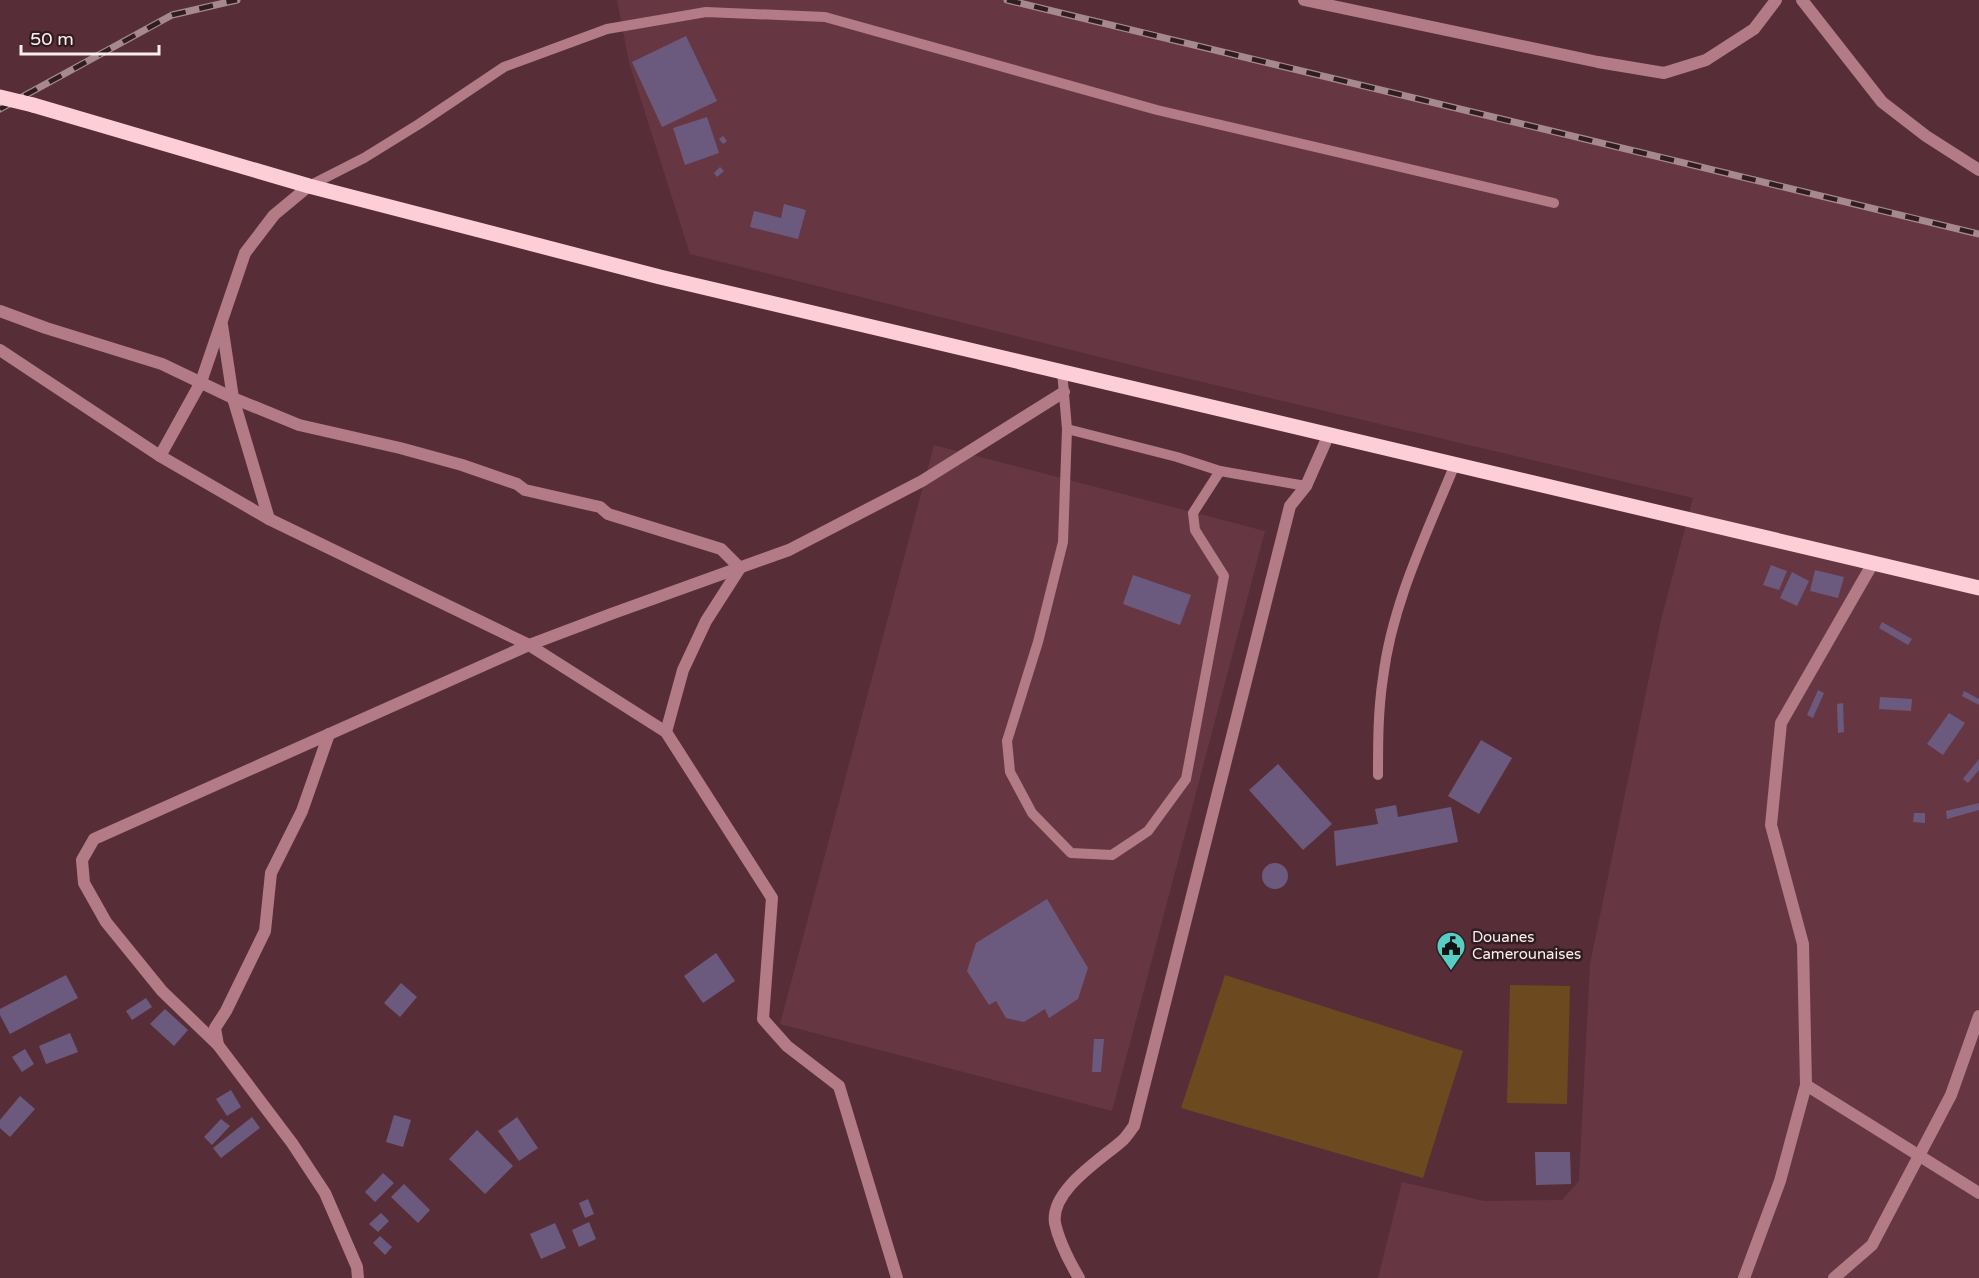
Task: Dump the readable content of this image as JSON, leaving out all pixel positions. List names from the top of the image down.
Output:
{
  "places": {
    "public building": ["Douanes Camerounaises"]
  },
  "scale_bar": "50 m"
}
